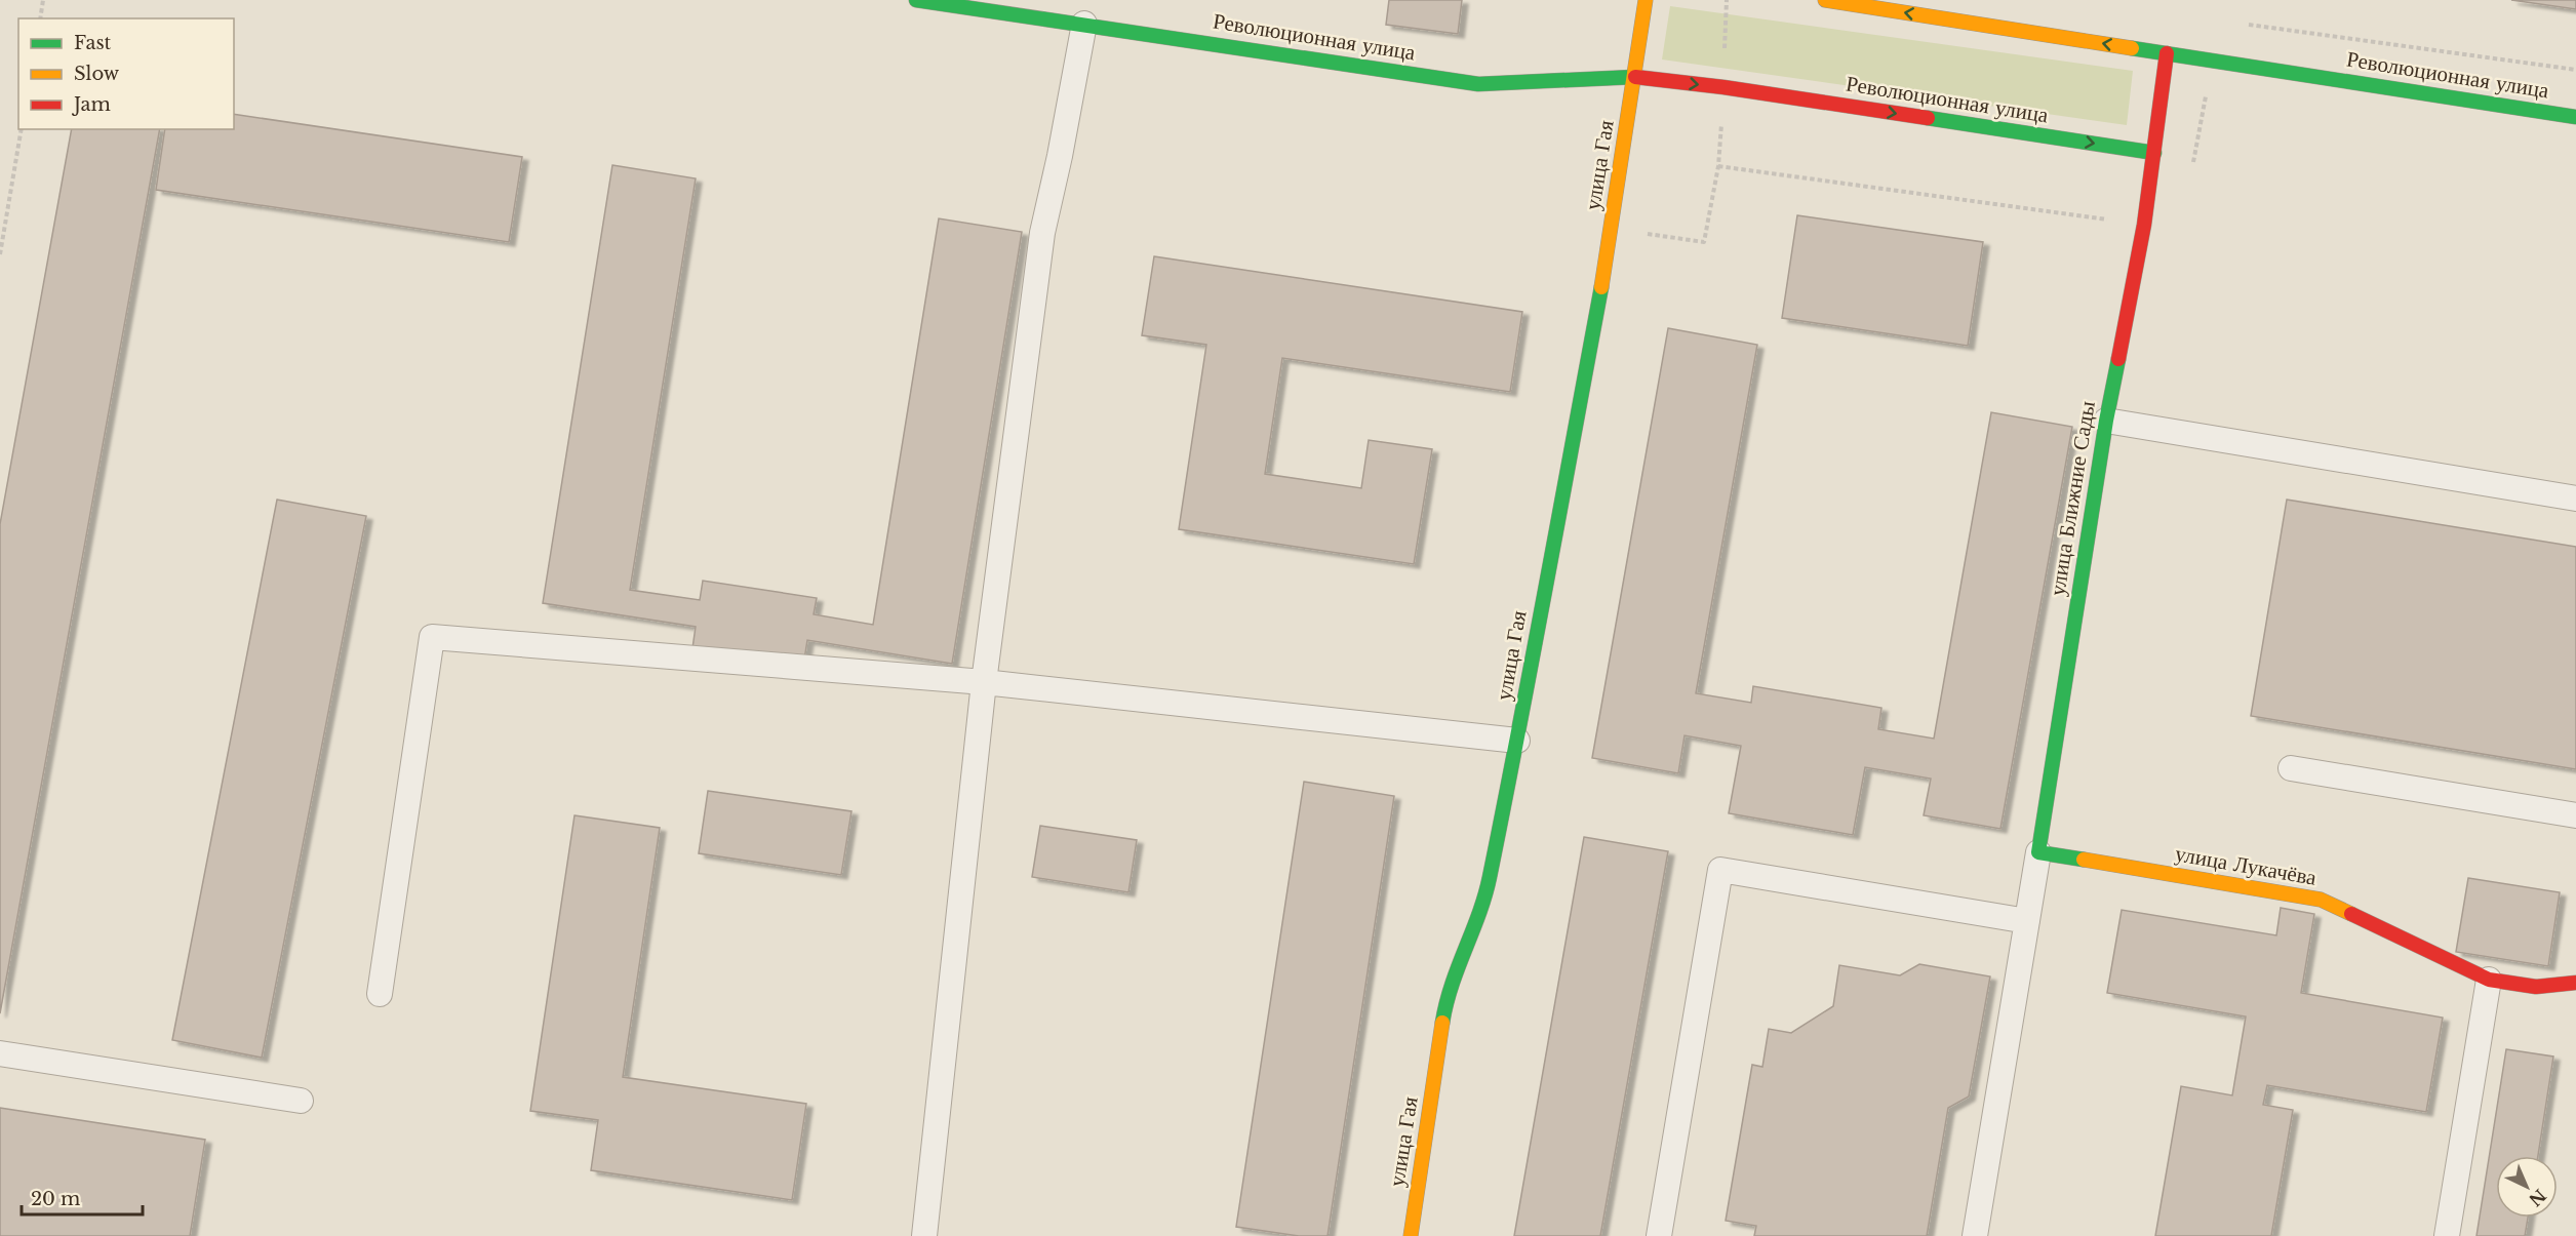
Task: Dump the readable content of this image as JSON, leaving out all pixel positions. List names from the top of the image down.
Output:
{
  "streets": {
    "street": [
      "Революционная улица",
      "улица Гая",
      "улица Ближние Сады",
      "улица Лукачёва"
    ]
  },
  "crossings": [
    ["Революционная улица", "улица Гая"],
    ["Революционная улица", "улица Ближние Сады"],
    ["улица Ближние Сады", "улица Лукачёва"]
  ],
  "legend": ["Fast", "Slow", "Jam"],
  "scale_bar": "20 m",
  "north": "bottom right"
}
